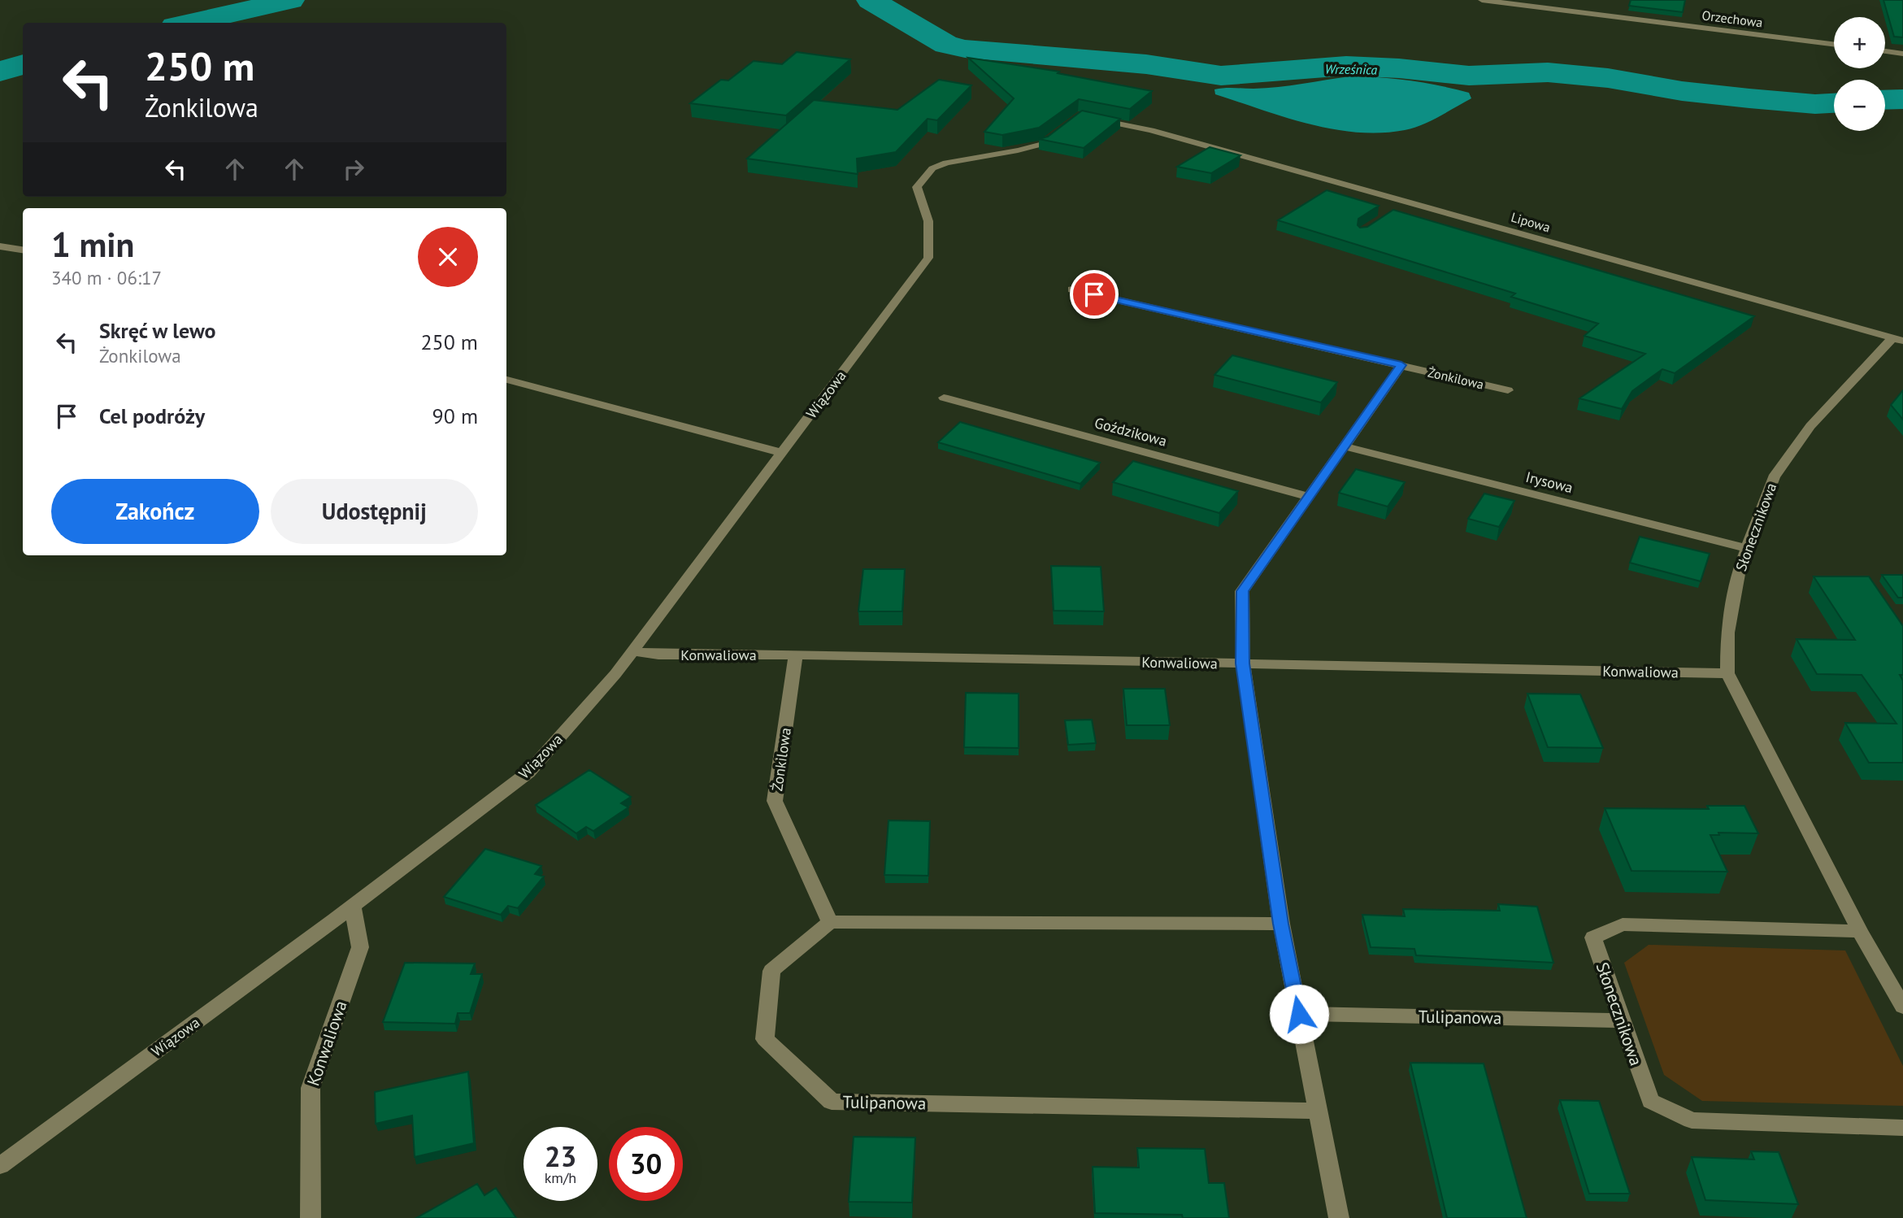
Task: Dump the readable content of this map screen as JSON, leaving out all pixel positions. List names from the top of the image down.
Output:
{
  "streets": {
    "street": [
      "Orzechowa",
      "Lipowa",
      "Żonkilowa",
      "Wiązowa",
      "Goździkowa",
      "Irysowa",
      "Słonecznikowa",
      "Konwaliowa",
      "Tulipanowa"
    ]
  },
  "crossings": [
    ["Lipowa", "Słonecznikowa"],
    ["Żonkilowa", "Konwaliowa"],
    ["Żonkilowa", "Tulipanowa"],
    ["Wiązowa", "Konwaliowa"],
    ["Irysowa", "Słonecznikowa"],
    ["Słonecznikowa", "Konwaliowa"],
    ["Słonecznikowa", "Tulipanowa"]
  ],
  "water": ["Wrześnica"],
  "page": {
    "map_buttons": ["+", "−"],
    "turn": ["250 m", "Żonkilowa"],
    "heading": ["1 min", "340 m · 06:17"],
    "list": [
      {
        "name": "Skręć w lewo",
        "note": "Żonkilowa",
        "value": "250 m"
      },
      {
        "name": "Cel podróży",
        "value": "90 m"
      }
    ],
    "buttons": ["Zakończ", "Udostępnij"],
    "speed": "23 km/h",
    "limit": "30"
  }
}
